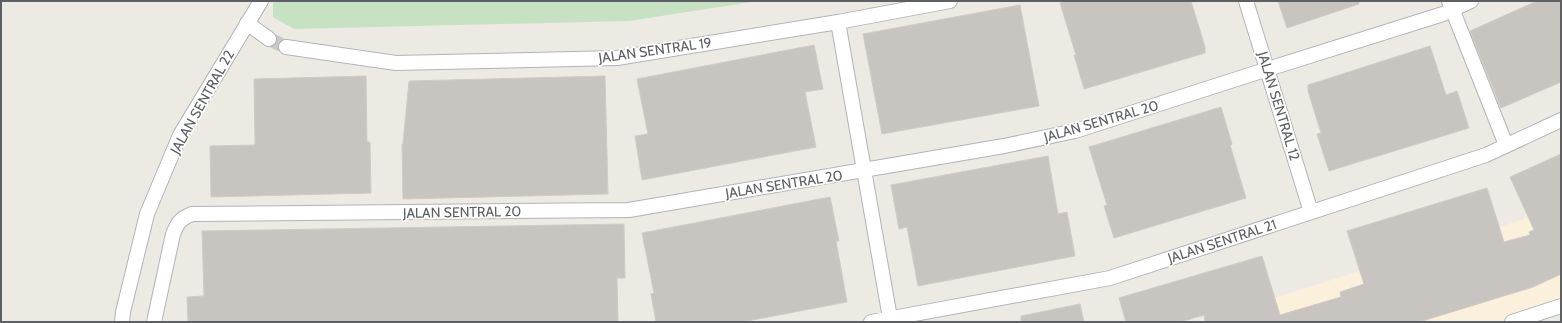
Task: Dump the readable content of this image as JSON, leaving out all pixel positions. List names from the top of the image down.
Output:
{
  "streets": {
    "street": [
      "JALAN SENTRAL 19",
      "JALAN SENTRAL 22",
      "JALAN SENTRAL 12",
      "JALAN SENTRAL 20",
      "JALAN SENTRAL 21"
    ]
  },
  "crossings": [
    ["JALAN SENTRAL 12", "JALAN SENTRAL 20"],
    ["JALAN SENTRAL 12", "JALAN SENTRAL 21"]
  ]
}
